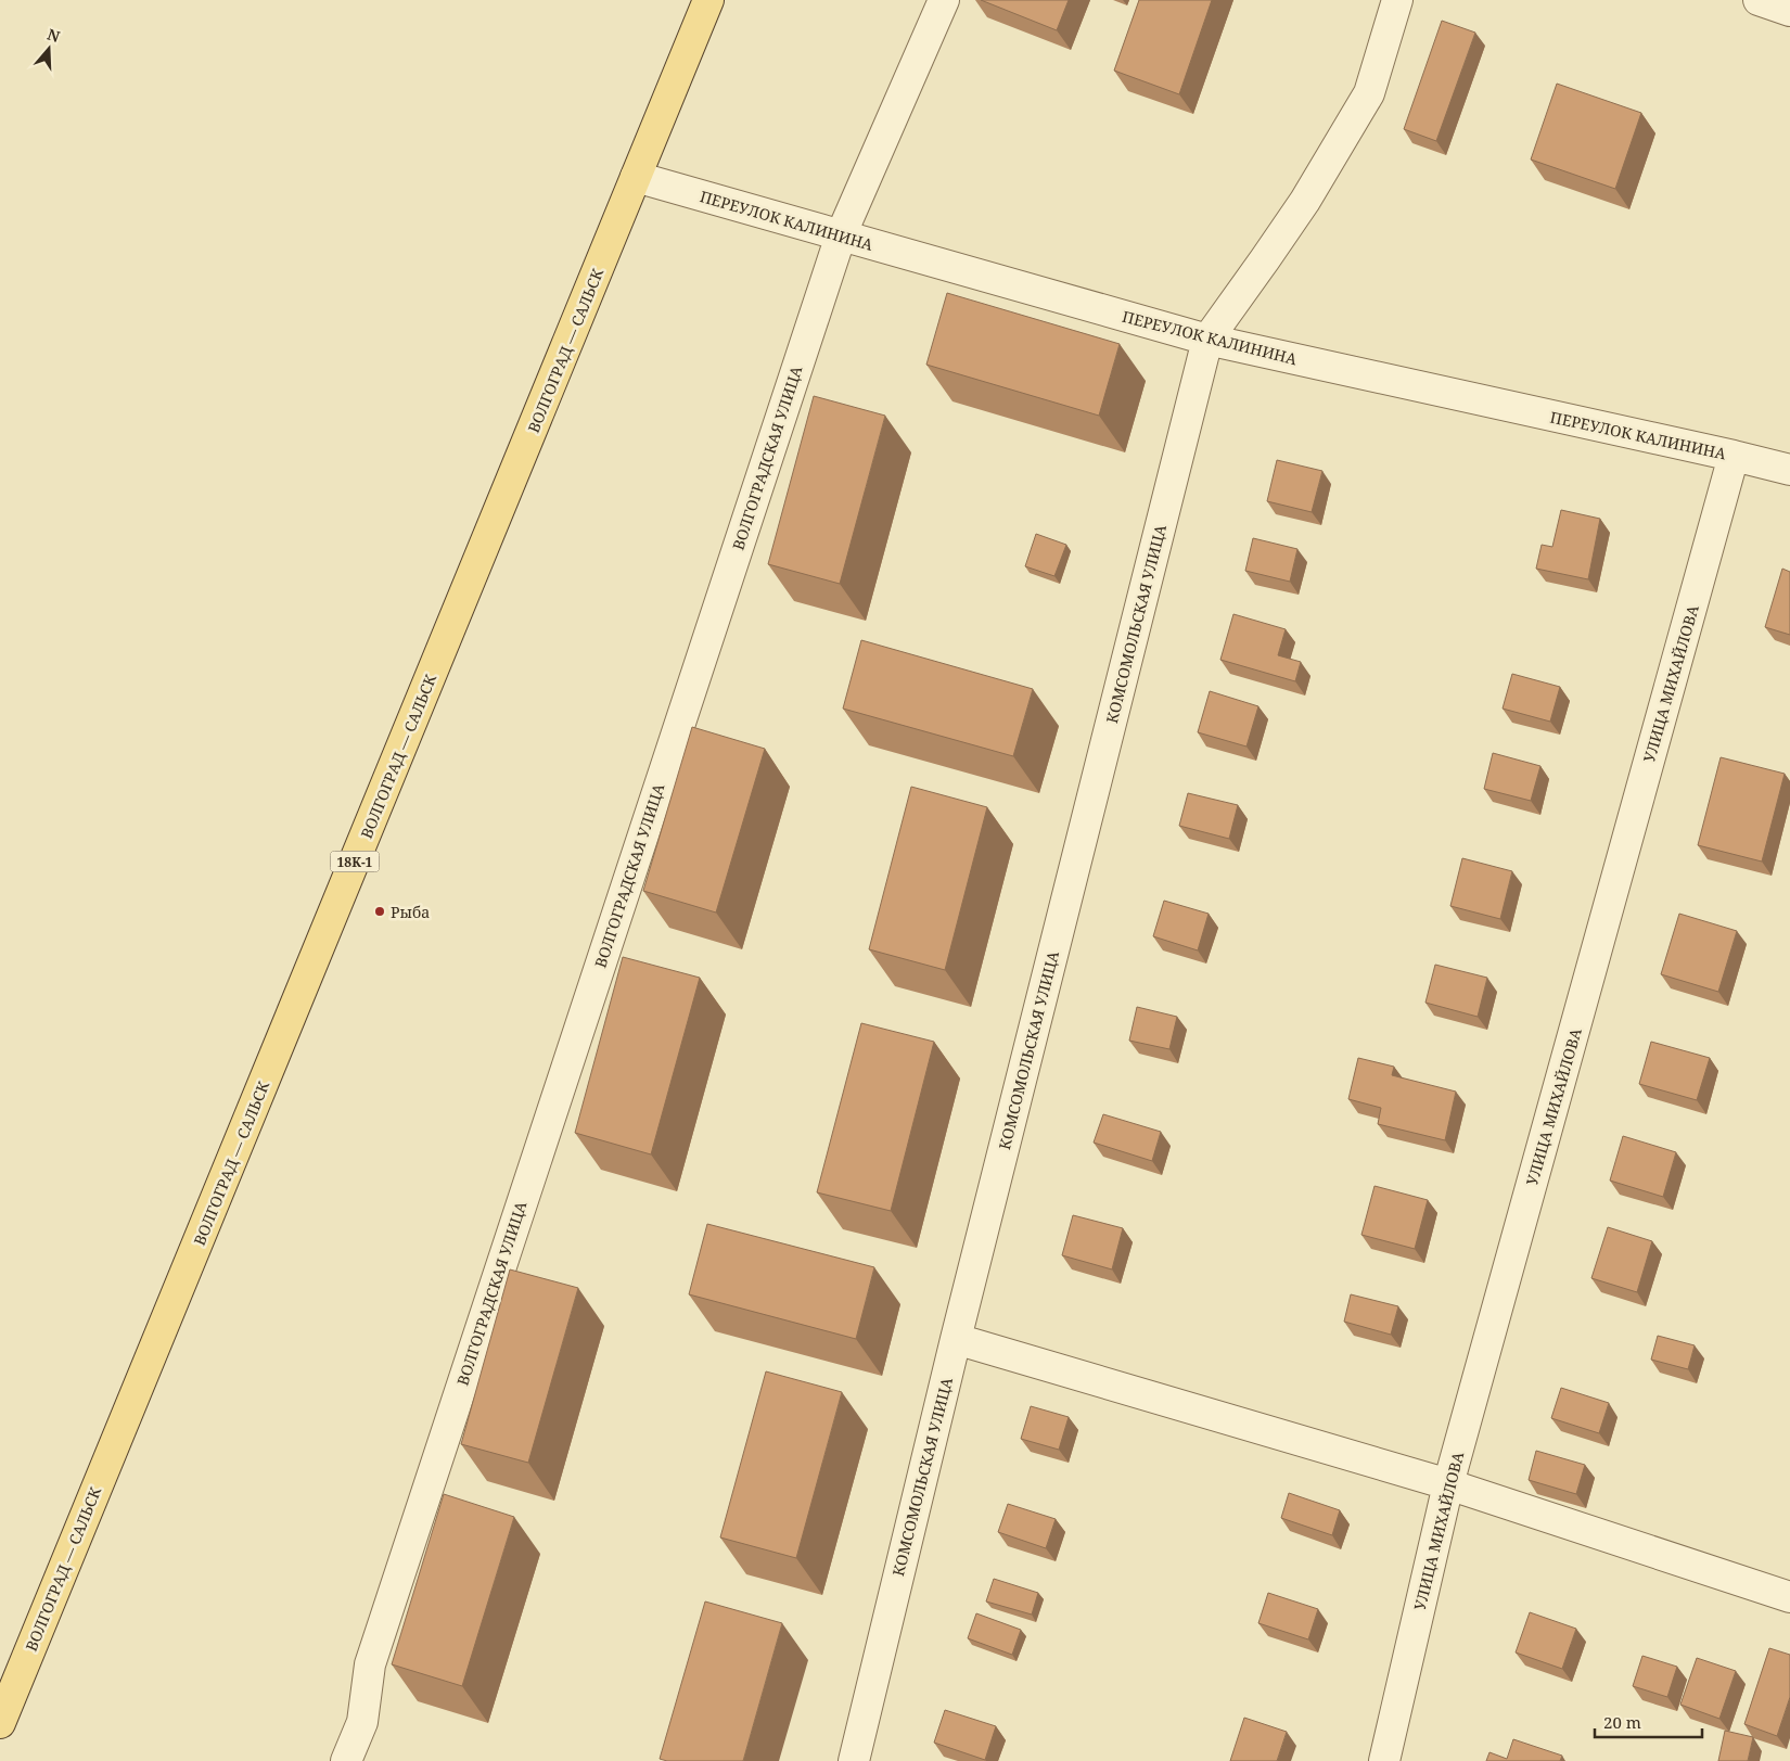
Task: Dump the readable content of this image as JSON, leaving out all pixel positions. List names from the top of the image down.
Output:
{
  "streets": {
    "main road": ["ВОЛГОГРАД — САЛЬСК", "18К-1"],
    "street": [
      "ПЕРЕУЛОК КАЛИНИНА",
      "ВОЛГОГРАДСКАЯ УЛИЦА",
      "КОМСОМОЛЬСКАЯ УЛИЦА",
      "УЛИЦА МИХАЙЛОВА"
    ]
  },
  "crossings": [
    ["ПЕРЕУЛОК КАЛИНИНА", "ВОЛГОГРАД — САЛЬСК"],
    ["ПЕРЕУЛОК КАЛИНИНА", "ВОЛГОГРАДСКАЯ УЛИЦА"],
    ["ПЕРЕУЛОК КАЛИНИНА", "КОМСОМОЛЬСКАЯ УЛИЦА"],
    ["ПЕРЕУЛОК КАЛИНИНА", "УЛИЦА МИХАЙЛОВА"]
  ],
  "places": ["Рыба"],
  "scale_bar": "20 m",
  "north": "top"
}
